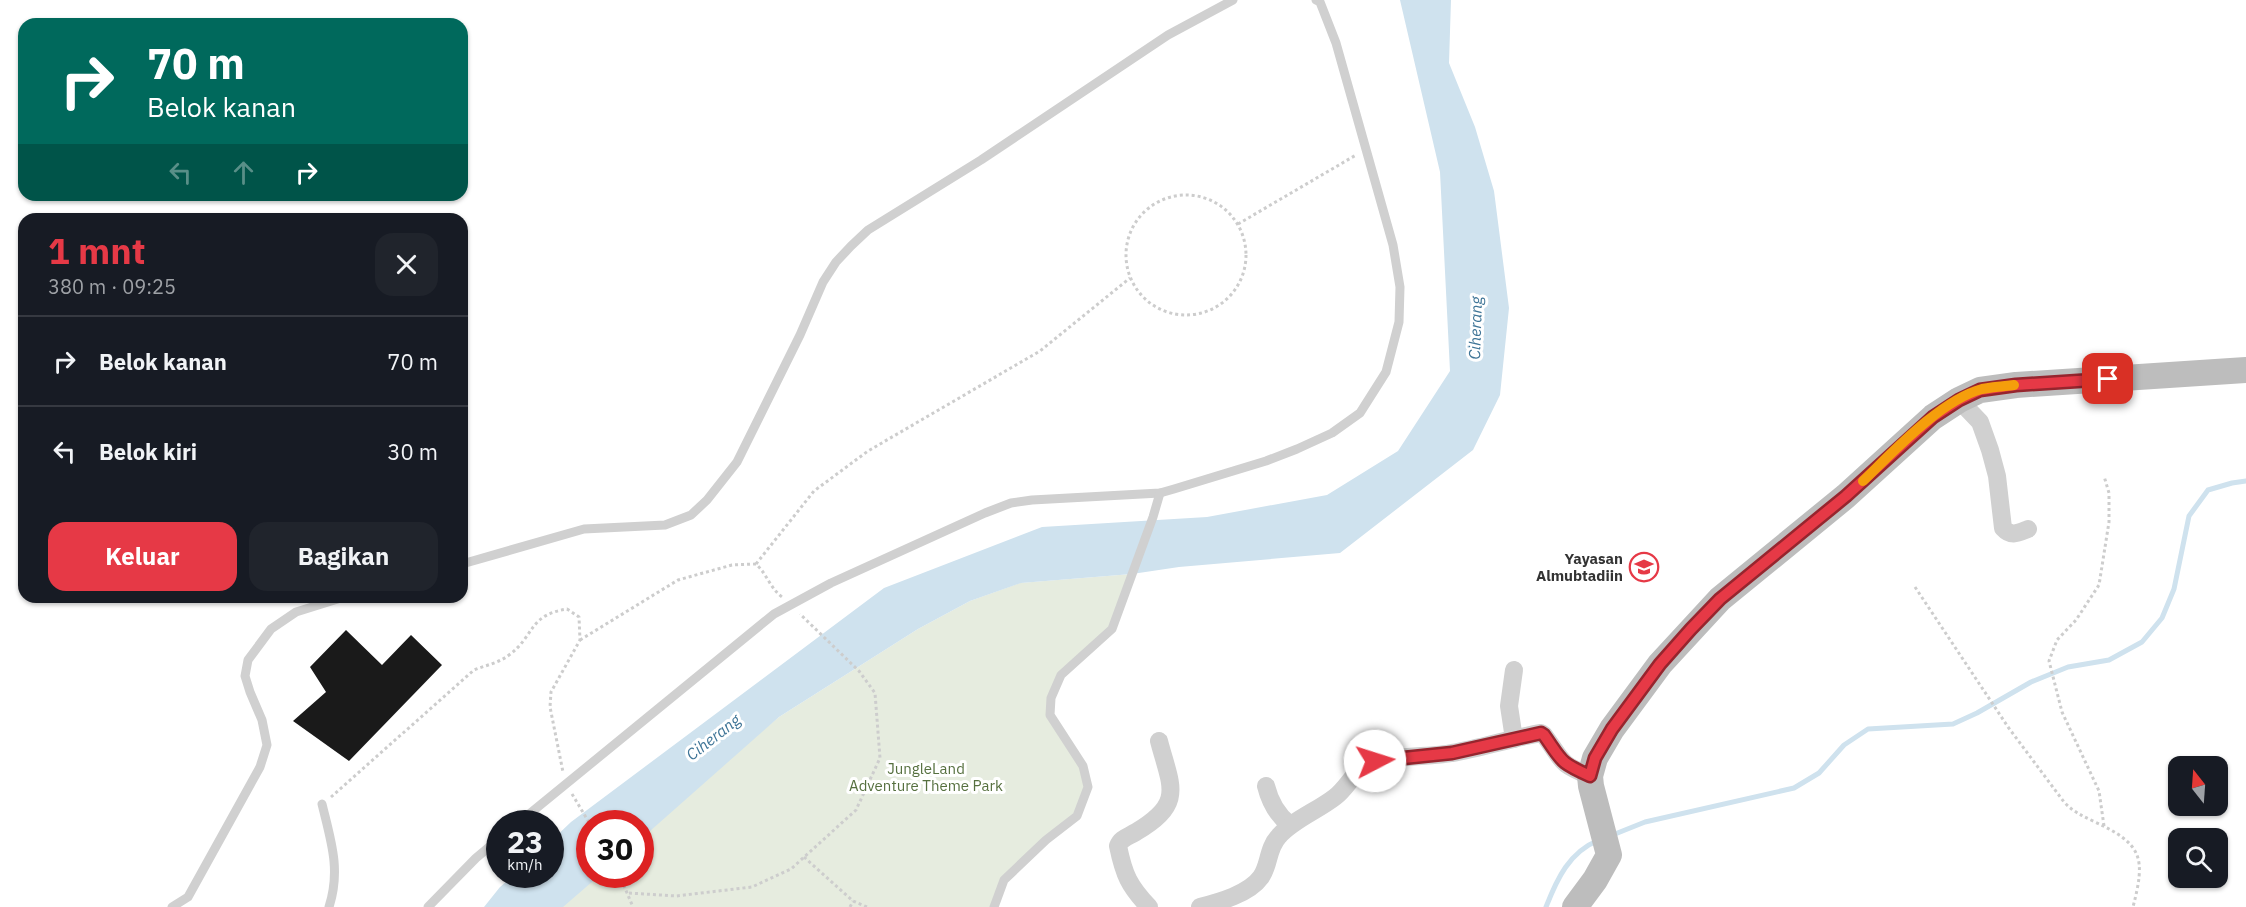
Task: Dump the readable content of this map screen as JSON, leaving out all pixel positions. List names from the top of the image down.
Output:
{
  "water": ["Ciherang"],
  "parks": ["JungleLand Adventure Theme Park"],
  "places": {
    "school or university": ["Yayasan Almubtadiin"]
  },
  "north": "top",
  "page": {
    "turn": ["70 m", "Belok kanan"],
    "heading": ["1 mnt", "380 m · 09:25"],
    "list": [
      {
        "name": "Belok kanan",
        "value": "70 m"
      },
      {
        "name": "Belok kiri",
        "value": "30 m"
      }
    ],
    "buttons": ["Keluar", "Bagikan"],
    "speed": "23 km/h",
    "limit": "30"
  }
}
